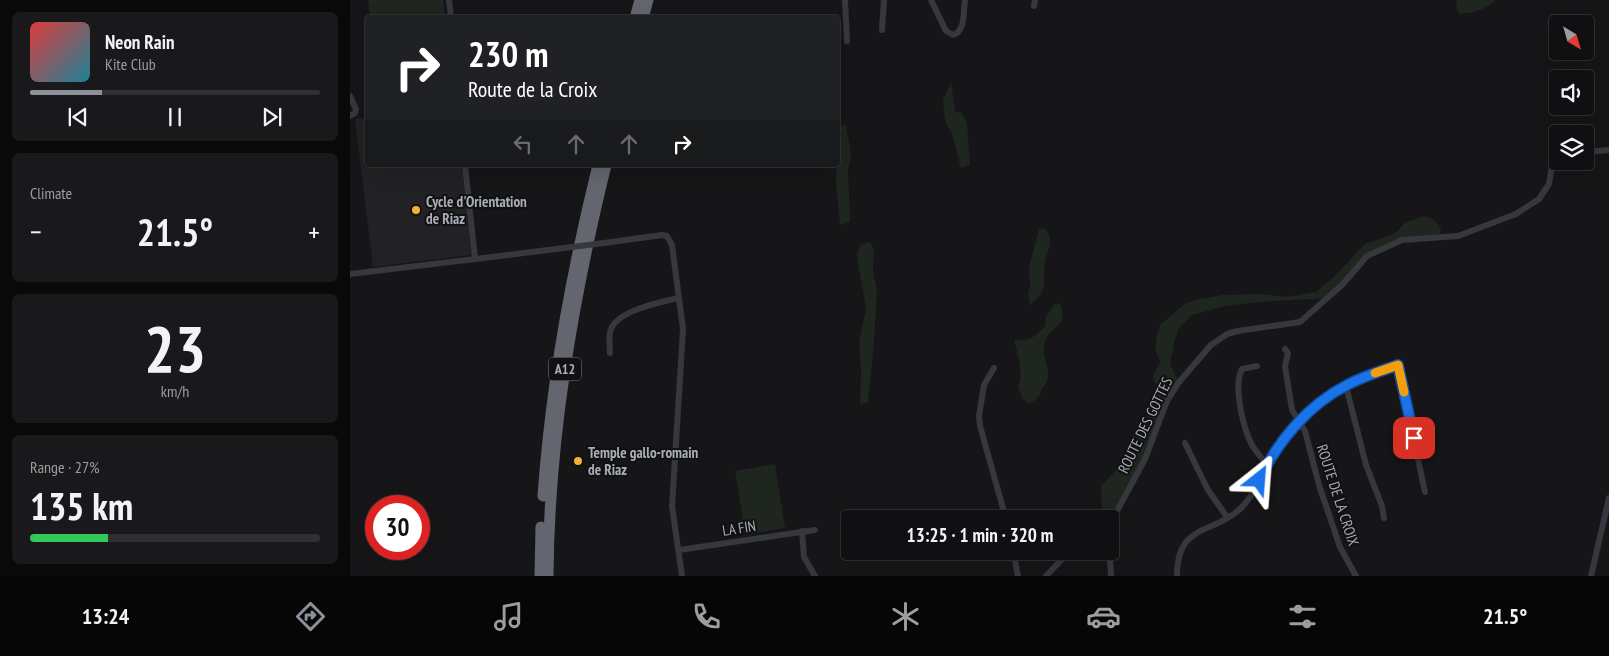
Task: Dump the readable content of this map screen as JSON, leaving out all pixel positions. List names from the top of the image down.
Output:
{
  "streets": {
    "highway": ["A12"],
    "street": ["ROUTE DES GOTTES", "ROUTE DE LA CROIX", "LA FIN"]
  },
  "places": ["Cycle d'Orientation de Riaz", "Temple gallo-romain de Riaz"],
  "north": "bottom right",
  "page": {
    "turn": ["230 m", "Route de la Croix"],
    "song": ["Neon Rain", "Kite Club"],
    "tile": [
      "Climate",
      ["23", "km/h"],
      ["Range · 27%", "135 km"]
    ],
    "heat": ["−", "21.5°", "+"],
    "limit": "30",
    "trip": "13:25 · 1 min · 320 m",
    "tabs": ["13:24", "21.5°"]
  }
}
